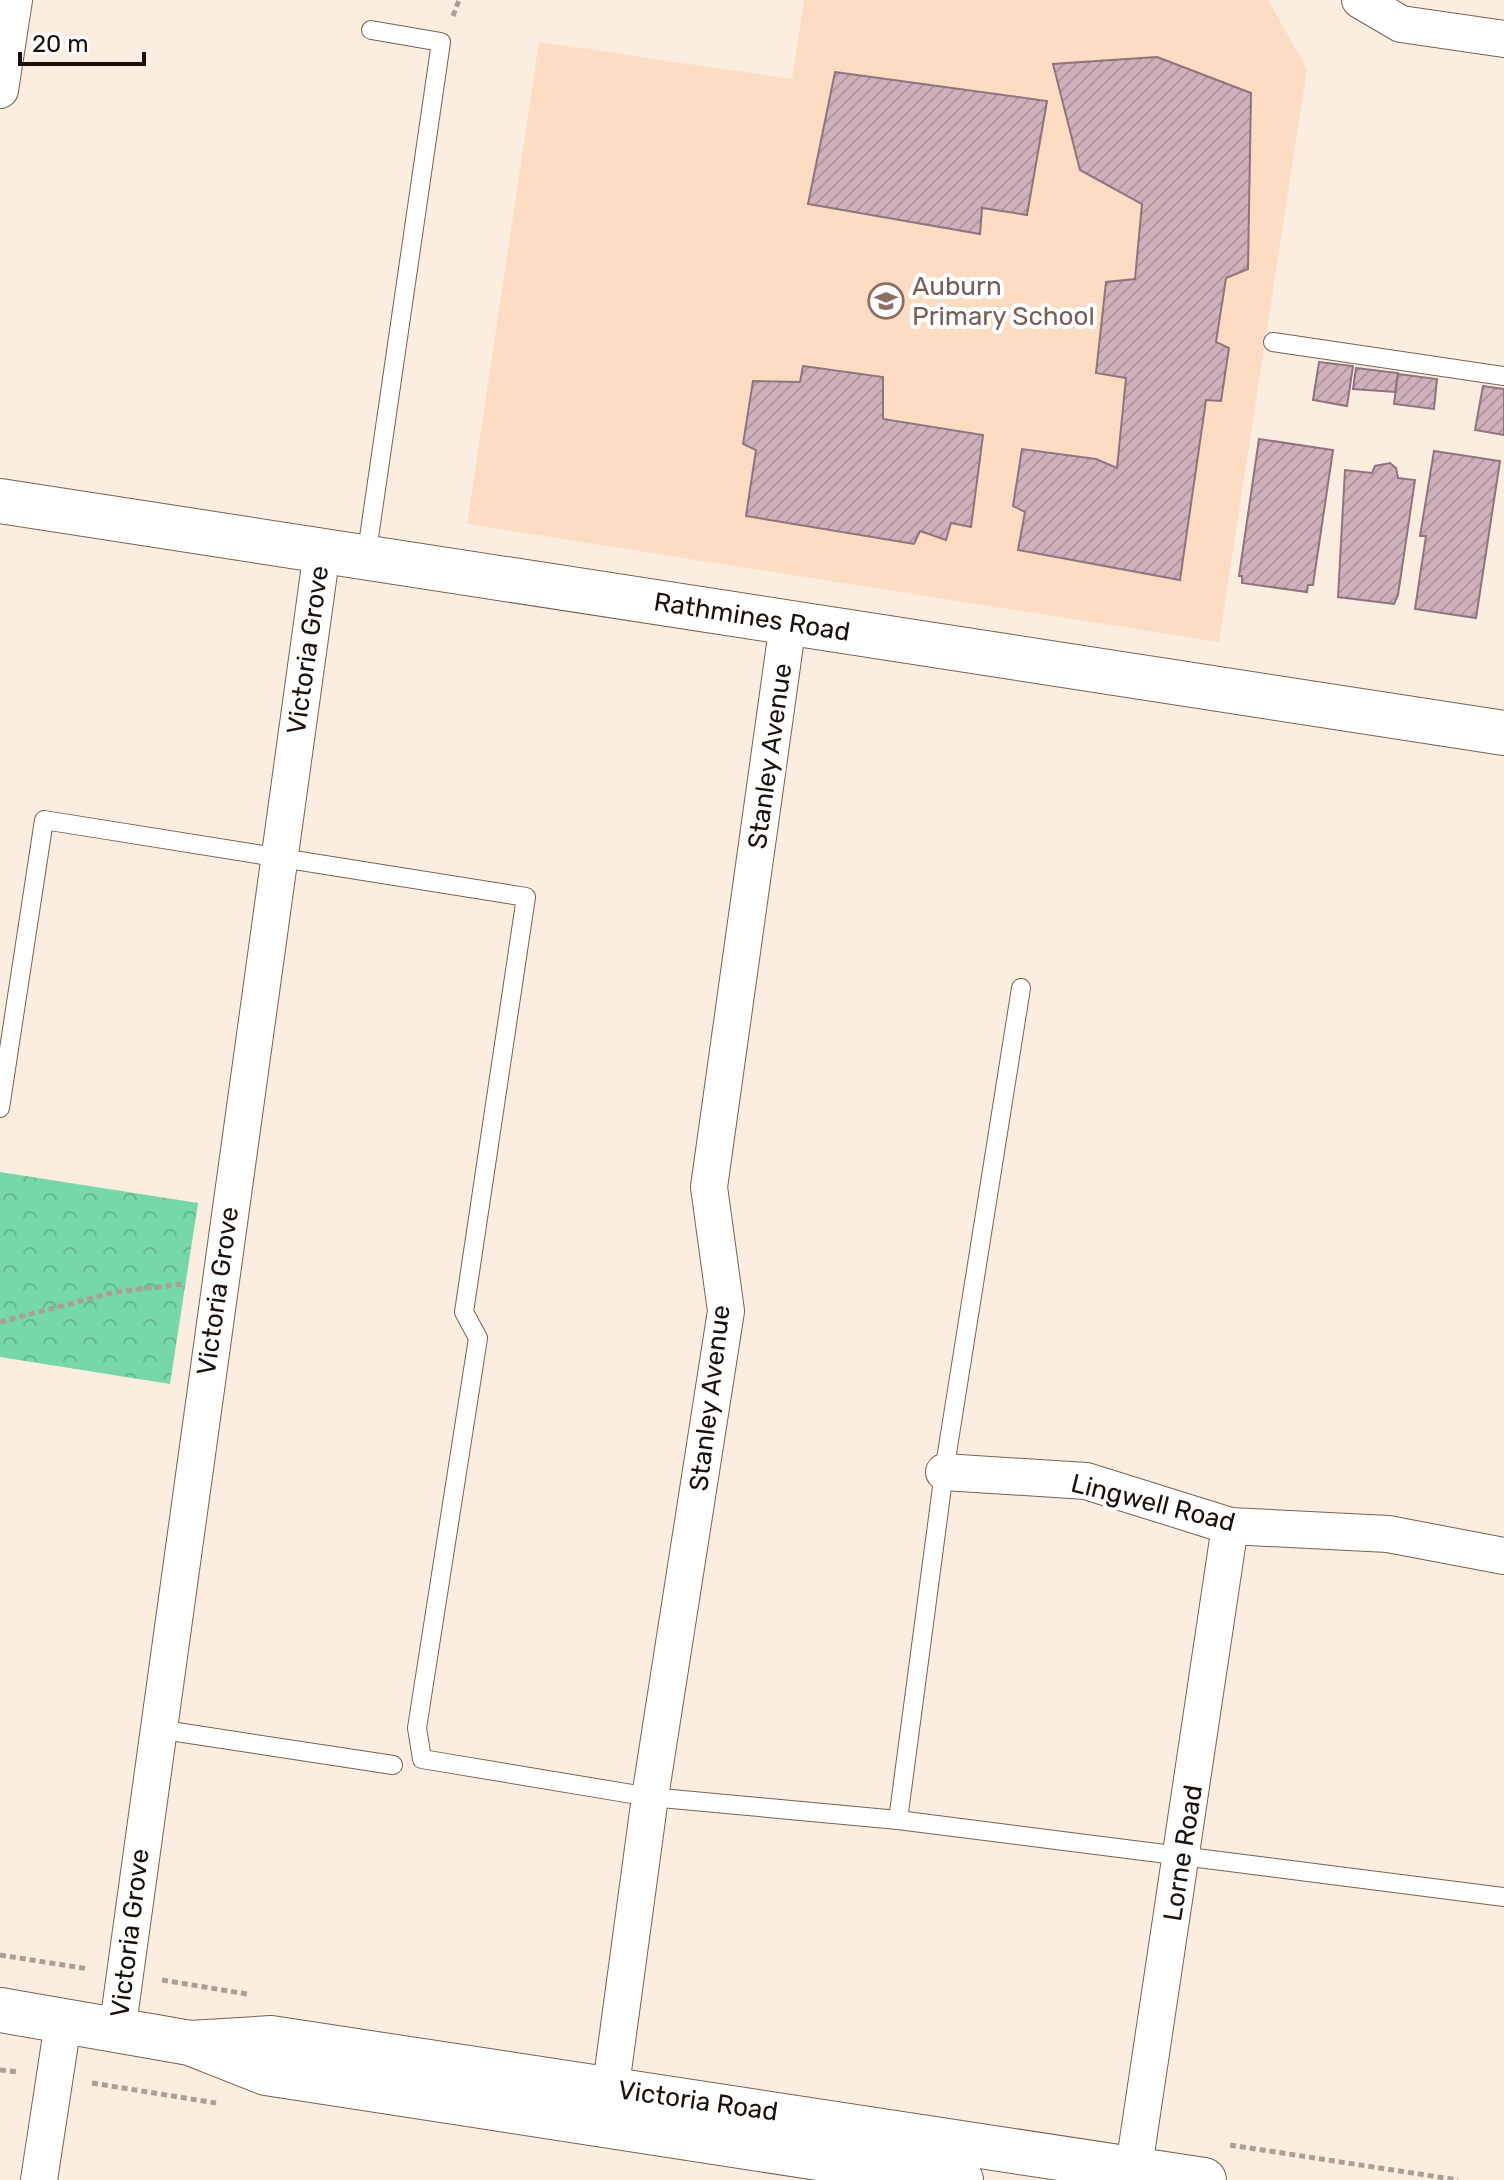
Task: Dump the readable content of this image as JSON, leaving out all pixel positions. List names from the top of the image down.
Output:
{
  "streets": {
    "street": [
      "Rathmines Road",
      "Victoria Grove",
      "Stanley Avenue",
      "Lingwell Road",
      "Lorne Road",
      "Victoria Road"
    ]
  },
  "crossings": [
    ["Rathmines Road", "Victoria Grove"],
    ["Rathmines Road", "Stanley Avenue"],
    ["Victoria Grove", "Victoria Road"],
    ["Stanley Avenue", "Victoria Road"],
    ["Lingwell Road", "Lorne Road"],
    ["Lorne Road", "Victoria Road"]
  ],
  "places": {
    "school or university": ["Auburn Primary School"]
  },
  "scale_bar": "20 m"
}
